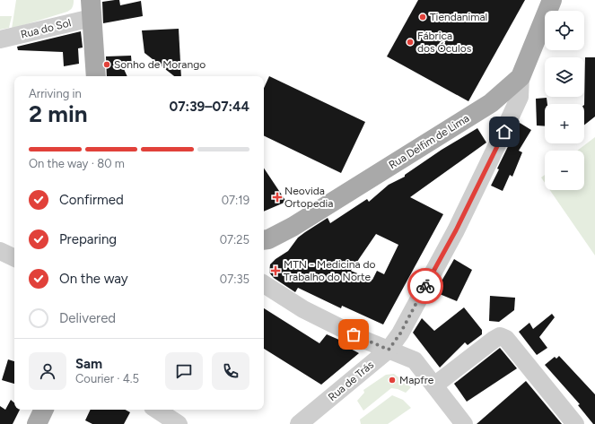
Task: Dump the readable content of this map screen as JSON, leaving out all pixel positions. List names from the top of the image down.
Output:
{
  "streets": {
    "main road": ["Rua Delfim de Lima"],
    "street": ["Rua do Sol", "Rua de Trás"]
  },
  "crossings": [
    ["Rua Delfim de Lima", "Rua de Trás"]
  ],
  "places": {
    "other": [
      "Tiendanimal",
      "Fábrica dos Óculos",
      "Sonho de Morango",
      "Mapfre"
    ],
    "health": ["Neovida Ortopedia", "MTN - Medicina do Trabalho do Norte"]
  },
  "page": {
    "map_buttons": ["+", "−"],
    "heading": ["2 min", "Arriving in", "07:39–07:44"],
    "panel": ["Sam", "Courier · 4.5"],
    "bar": "On the way · 80 m",
    "list": [
      ["Confirmed", "07:19"],
      ["Preparing", "07:25"],
      ["On the way", "07:35"],
      "Delivered"
    ]
  }
}
